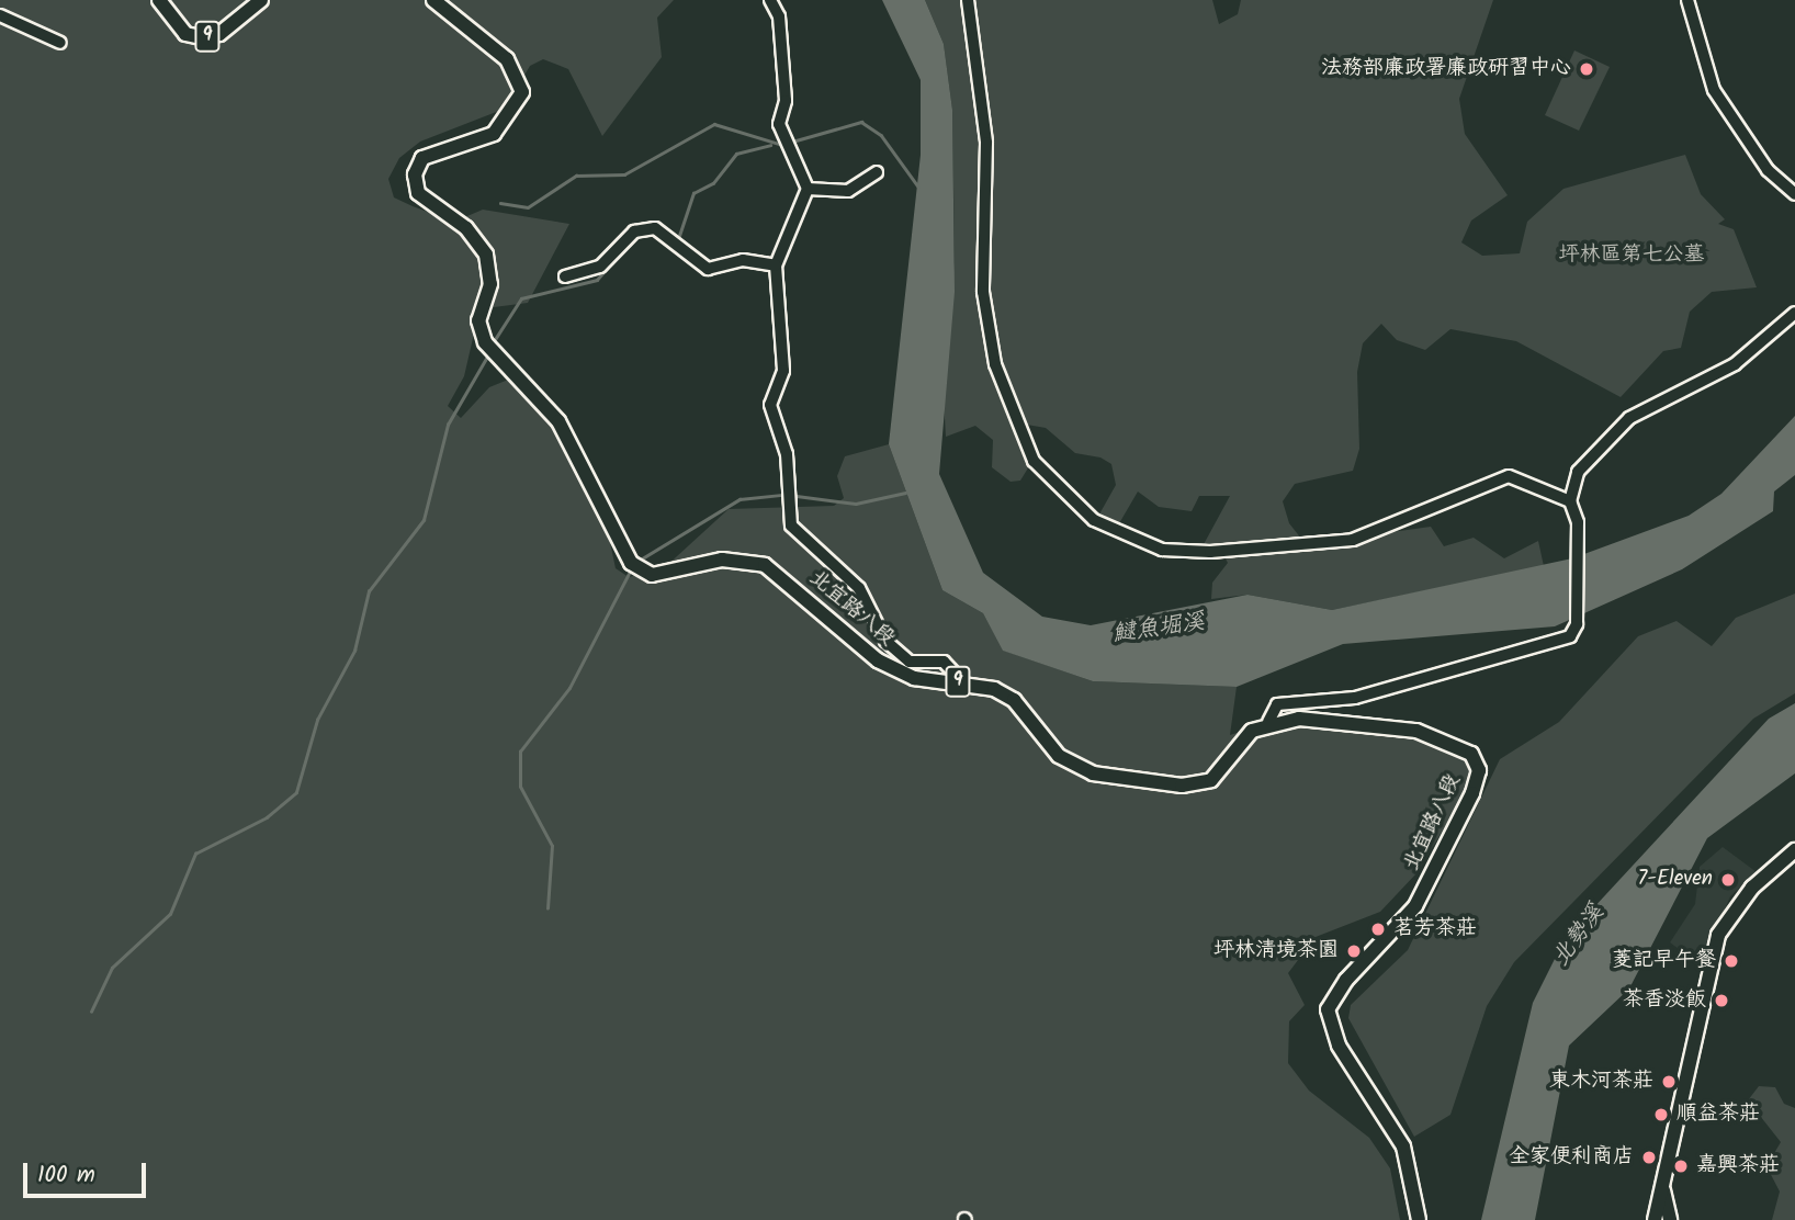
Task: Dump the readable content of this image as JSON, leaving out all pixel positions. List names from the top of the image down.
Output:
{
  "streets": {
    "main road": ["9", "北宜路八段"]
  },
  "water": ["𩻸魚堀溪", "北勢溪"],
  "parks": ["坪林區第七公墓"],
  "places": [
    "法務部廉政署廉政研習中心",
    "7-Eleven",
    "茗芳茶莊",
    "坪林清境茶園",
    "菱記早午餐",
    "茶香淡飯",
    "東木河茶莊",
    "順益茶莊",
    "全家便利商店",
    "嘉興茶莊"
  ],
  "scale_bar": "100 m"
}
